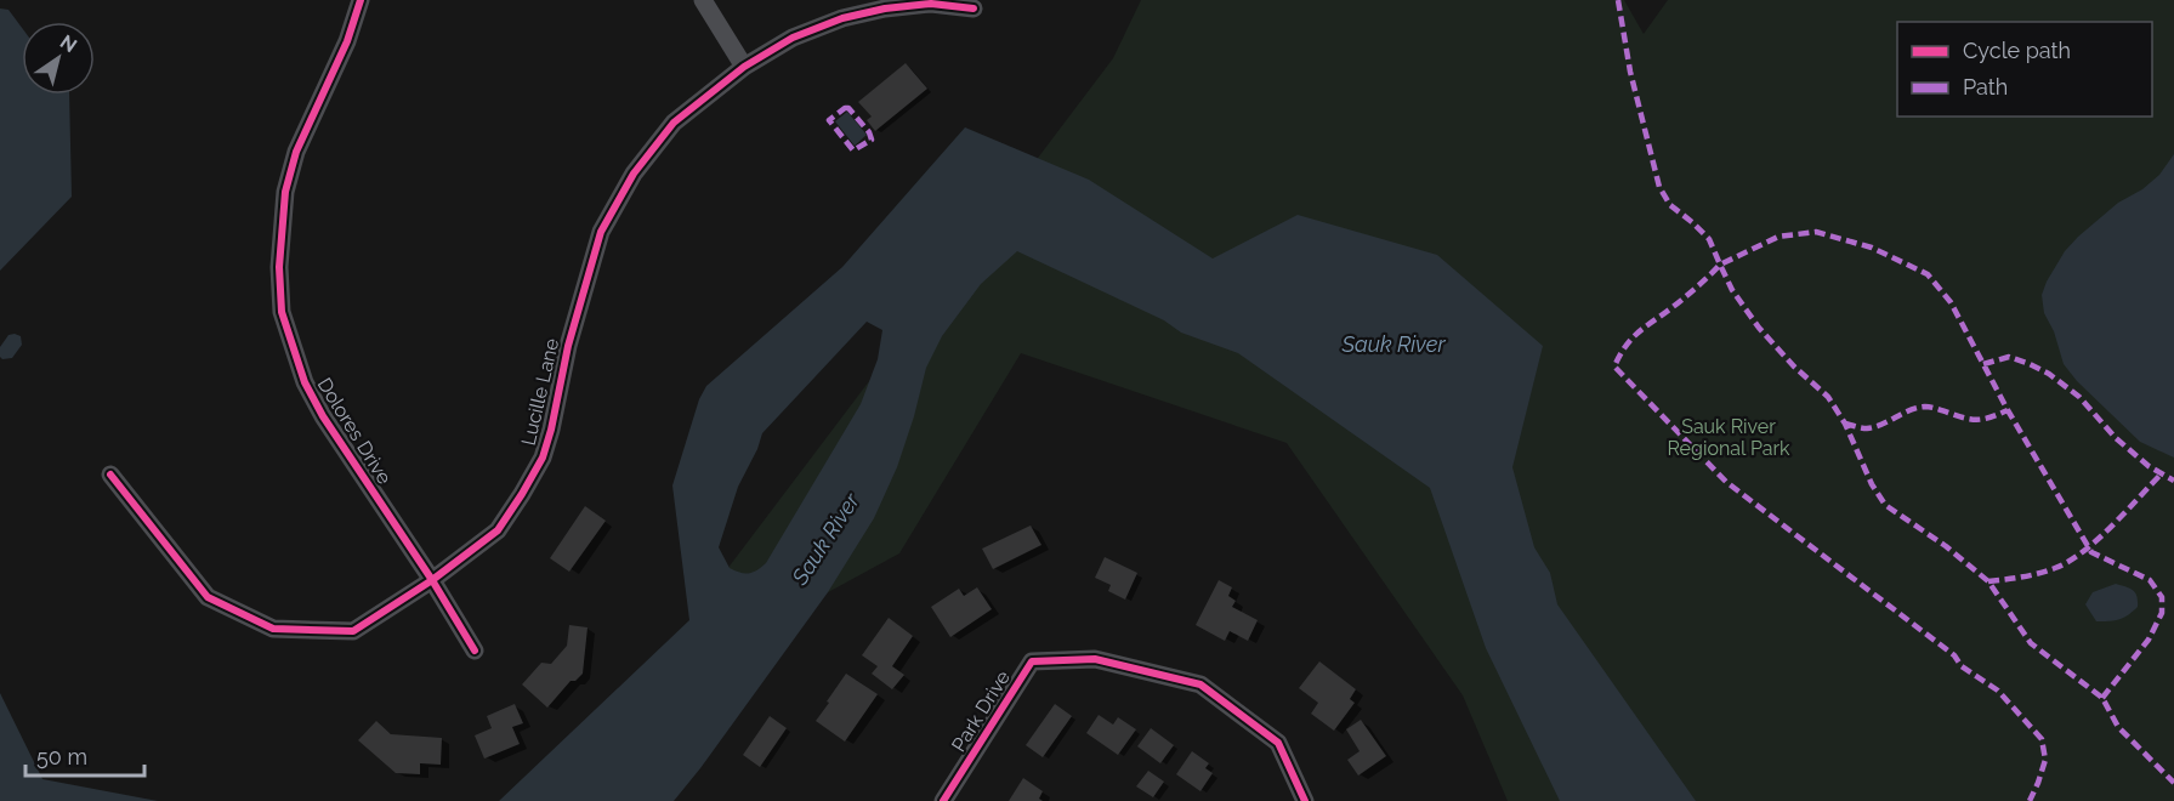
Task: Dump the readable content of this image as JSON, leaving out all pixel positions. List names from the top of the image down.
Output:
{
  "streets": {
    "street": ["Lucille Lane", "Dolores Drive", "Park Drive"]
  },
  "crossings": [
    ["Lucille Lane", "Dolores Drive"]
  ],
  "water": ["Sauk River"],
  "parks": ["Sauk River Regional Park"],
  "legend": ["Cycle path", "Path"],
  "scale_bar": "50 m",
  "north": "top right"
}
